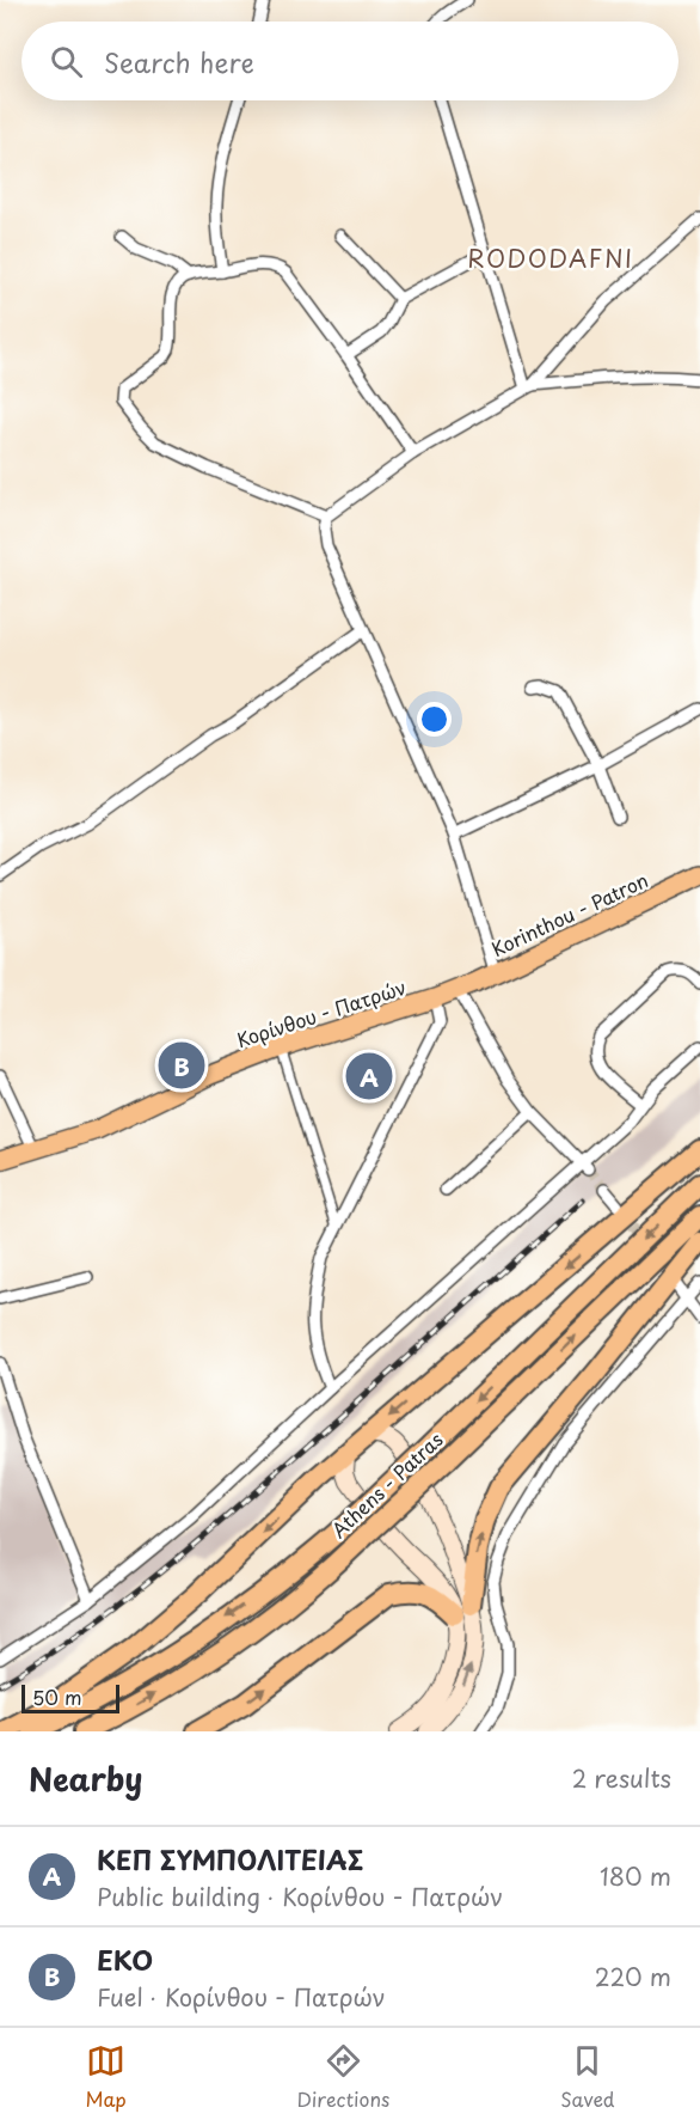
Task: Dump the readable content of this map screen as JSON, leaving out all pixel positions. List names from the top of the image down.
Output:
{
  "streets": {
    "highway": ["Athens - Patras"],
    "main road": ["Korinthou - Patron", "Κορίνθου - Πατρών"]
  },
  "crossings": [
    ["Korinthou - Patron", "Κορίνθου - Πατρών"]
  ],
  "districts": ["RODODAFNI"],
  "scale_bar": "50 m",
  "page": {
    "search": "Search here",
    "pins": ["B", "A"],
    "scale": "50 m",
    "heading": ["Nearby", "2 results"],
    "list": [
      {
        "mark": "A",
        "name": "ΚΕΠ ΣΥΜΠΟΛΙΤΕΙΑΣ",
        "note": "Public building · Κορίνθου - Πατρών",
        "value": "180 m"
      },
      {
        "mark": "B",
        "name": "EKO",
        "note": "Fuel · Κορίνθου - Πατρών",
        "value": "220 m"
      }
    ],
    "nav": ["Map", "Directions", "Saved"]
  }
}
